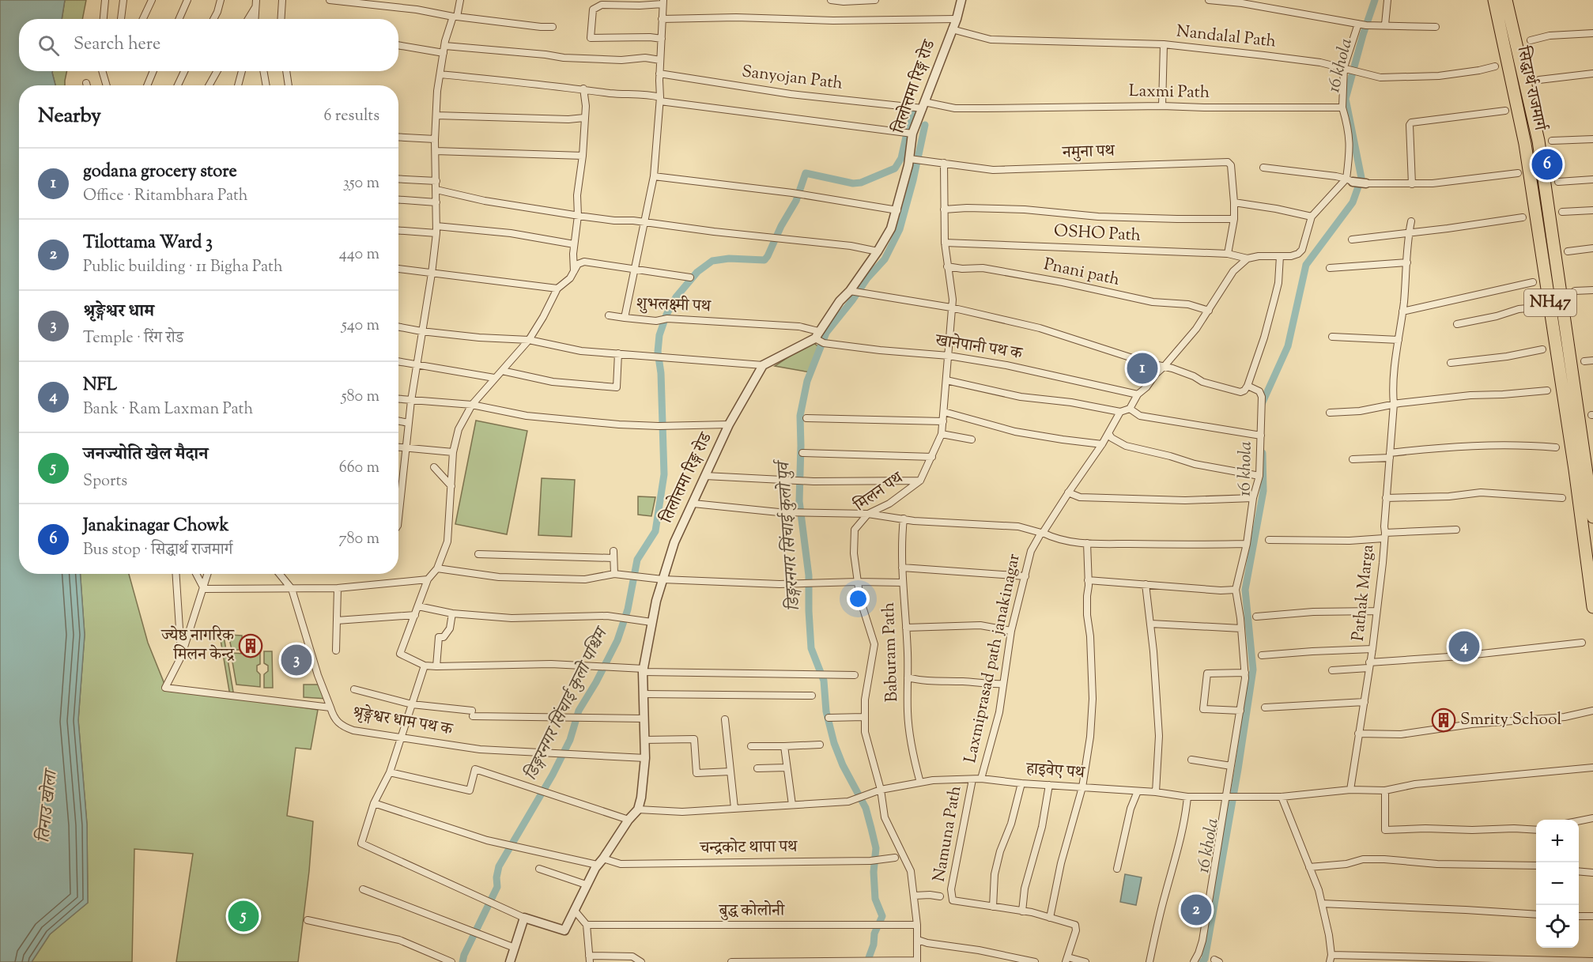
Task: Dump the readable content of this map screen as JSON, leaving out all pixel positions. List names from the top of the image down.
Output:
{
  "streets": {
    "highway": ["सिद्धार्थ राजमार्ग", "NH47"],
    "street": [
      "Nandalal Path",
      "Sanyojan Path",
      "तिलोत्तमा रिङ्ग रोड",
      "Laxmi Path",
      "नमुना पथ",
      "OSHO Path",
      "Pnani path",
      "शुभलक्ष्मी पथ",
      "खानेपानी पथ क",
      "मिलन पथ",
      "Pathak Marga",
      "Baburam Path",
      "Laxmiprasad path janakinagar",
      "श्रृङ्गेश्वर धाम पथ क",
      "हाइवेए पथ",
      "Namuna Path",
      "चन्द्रकोट थापा पथ",
      "बुद्ध कोलोनी"
    ]
  },
  "crossings": [
    ["Nandalal Path", "तिलोत्तमा रिङ्ग रोड"],
    ["Sanyojan Path", "तिलोत्तमा रिङ्ग रोड"],
    ["Sanyojan Path", "Laxmi Path"],
    ["Sanyojan Path", "शुभलक्ष्मी पथ"],
    ["तिलोत्तमा रिङ्ग रोड", "Laxmi Path"],
    ["तिलोत्तमा रिङ्ग रोड", "नमुना पथ"],
    ["तिलोत्तमा रिङ्ग रोड", "शुभलक्ष्मी पथ"],
    ["तिलोत्तमा रिङ्ग रोड", "खानेपानी पथ क"],
    ["तिलोत्तमा रिङ्ग रोड", "श्रृङ्गेश्वर धाम पथ क"],
    ["तिलोत्तमा रिङ्ग रोड", "हाइवेए पथ"],
    ["नमुना पथ", "मिलन पथ"],
    ["OSHO Path", "मिलन पथ"],
    ["Pnani path", "मिलन पथ"],
    ["शुभलक्ष्मी पथ", "खानेपानी पथ क"],
    ["खानेपानी पथ क", "मिलन पथ"],
    ["मिलन पथ", "हाइवेए पथ"],
    ["मिलन पथ", "बुद्ध कोलोनी"],
    ["Pathak Marga", "हाइवेए पथ"],
    ["Baburam Path", "हाइवेए पथ"],
    ["Laxmiprasad path janakinagar", "हाइवेए पथ"],
    ["हाइवेए पथ", "Namuna Path"]
  ],
  "water": [
    "16 khola",
    "डिङ्गरनगर सिंचाई कुलो पुर्व",
    "डिङ्गरनगर सिंचाई कुलो पश्चिम",
    "तिनाउ खोला"
  ],
  "places": {
    "building": ["ज्येष्ठ नागरिक मिलन केन्द्र", "Smrity School"]
  },
  "page": {
    "search": "Search here",
    "heading": ["Nearby", "6 results"],
    "pins": [
      "6",
      "1",
      "4",
      "3",
      "2",
      "5"
    ],
    "list": [
      {
        "mark": "1",
        "name": "godana grocery store",
        "note": "Office · Ritambhara Path",
        "value": "350 m"
      },
      {
        "mark": "2",
        "name": "Tilottama Ward 3",
        "note": "Public building · 11 Bigha Path",
        "value": "440 m"
      },
      {
        "mark": "3",
        "name": "श्रृङ्गेश्वर धाम",
        "note": "Temple · रिंग रोड",
        "value": "540 m"
      },
      {
        "mark": "4",
        "name": "NFL",
        "note": "Bank · Ram Laxman Path",
        "value": "580 m"
      },
      {
        "mark": "5",
        "name": "जनज्योति खेल मैदान",
        "note": "Sports",
        "value": "660 m"
      },
      {
        "mark": "6",
        "name": "Janakinagar Chowk",
        "note": "Bus stop · सिद्धार्थ राजमार्ग",
        "value": "780 m"
      }
    ],
    "map_buttons": ["+", "−"]
  }
}
